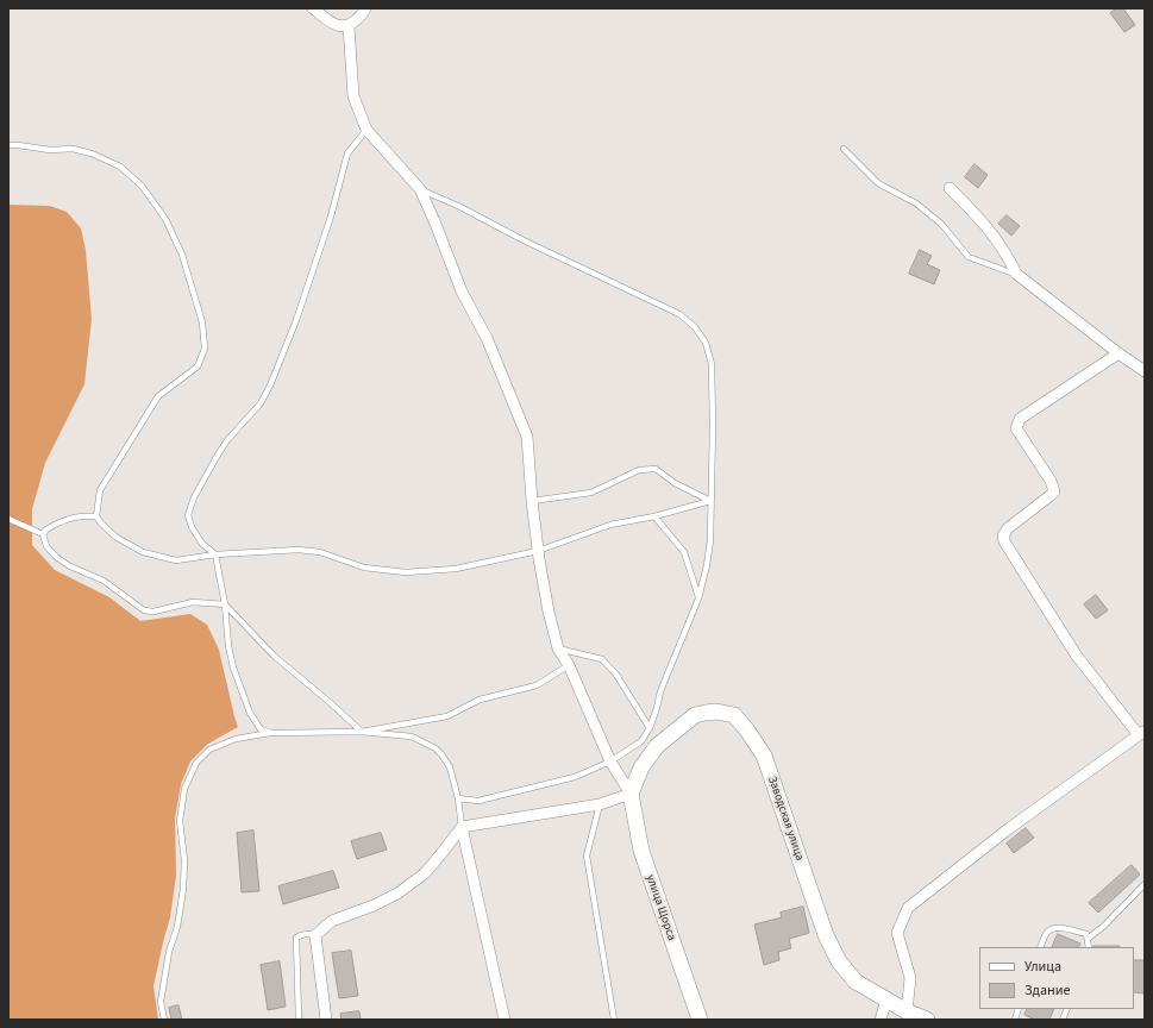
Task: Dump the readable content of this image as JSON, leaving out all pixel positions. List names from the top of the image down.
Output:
{
  "streets": {
    "street": ["Заводская улица", "улица Щорса"]
  },
  "crossings": [
    ["Заводская улица", "улица Щорса"]
  ],
  "legend": ["Улица", "Здание"]
}
